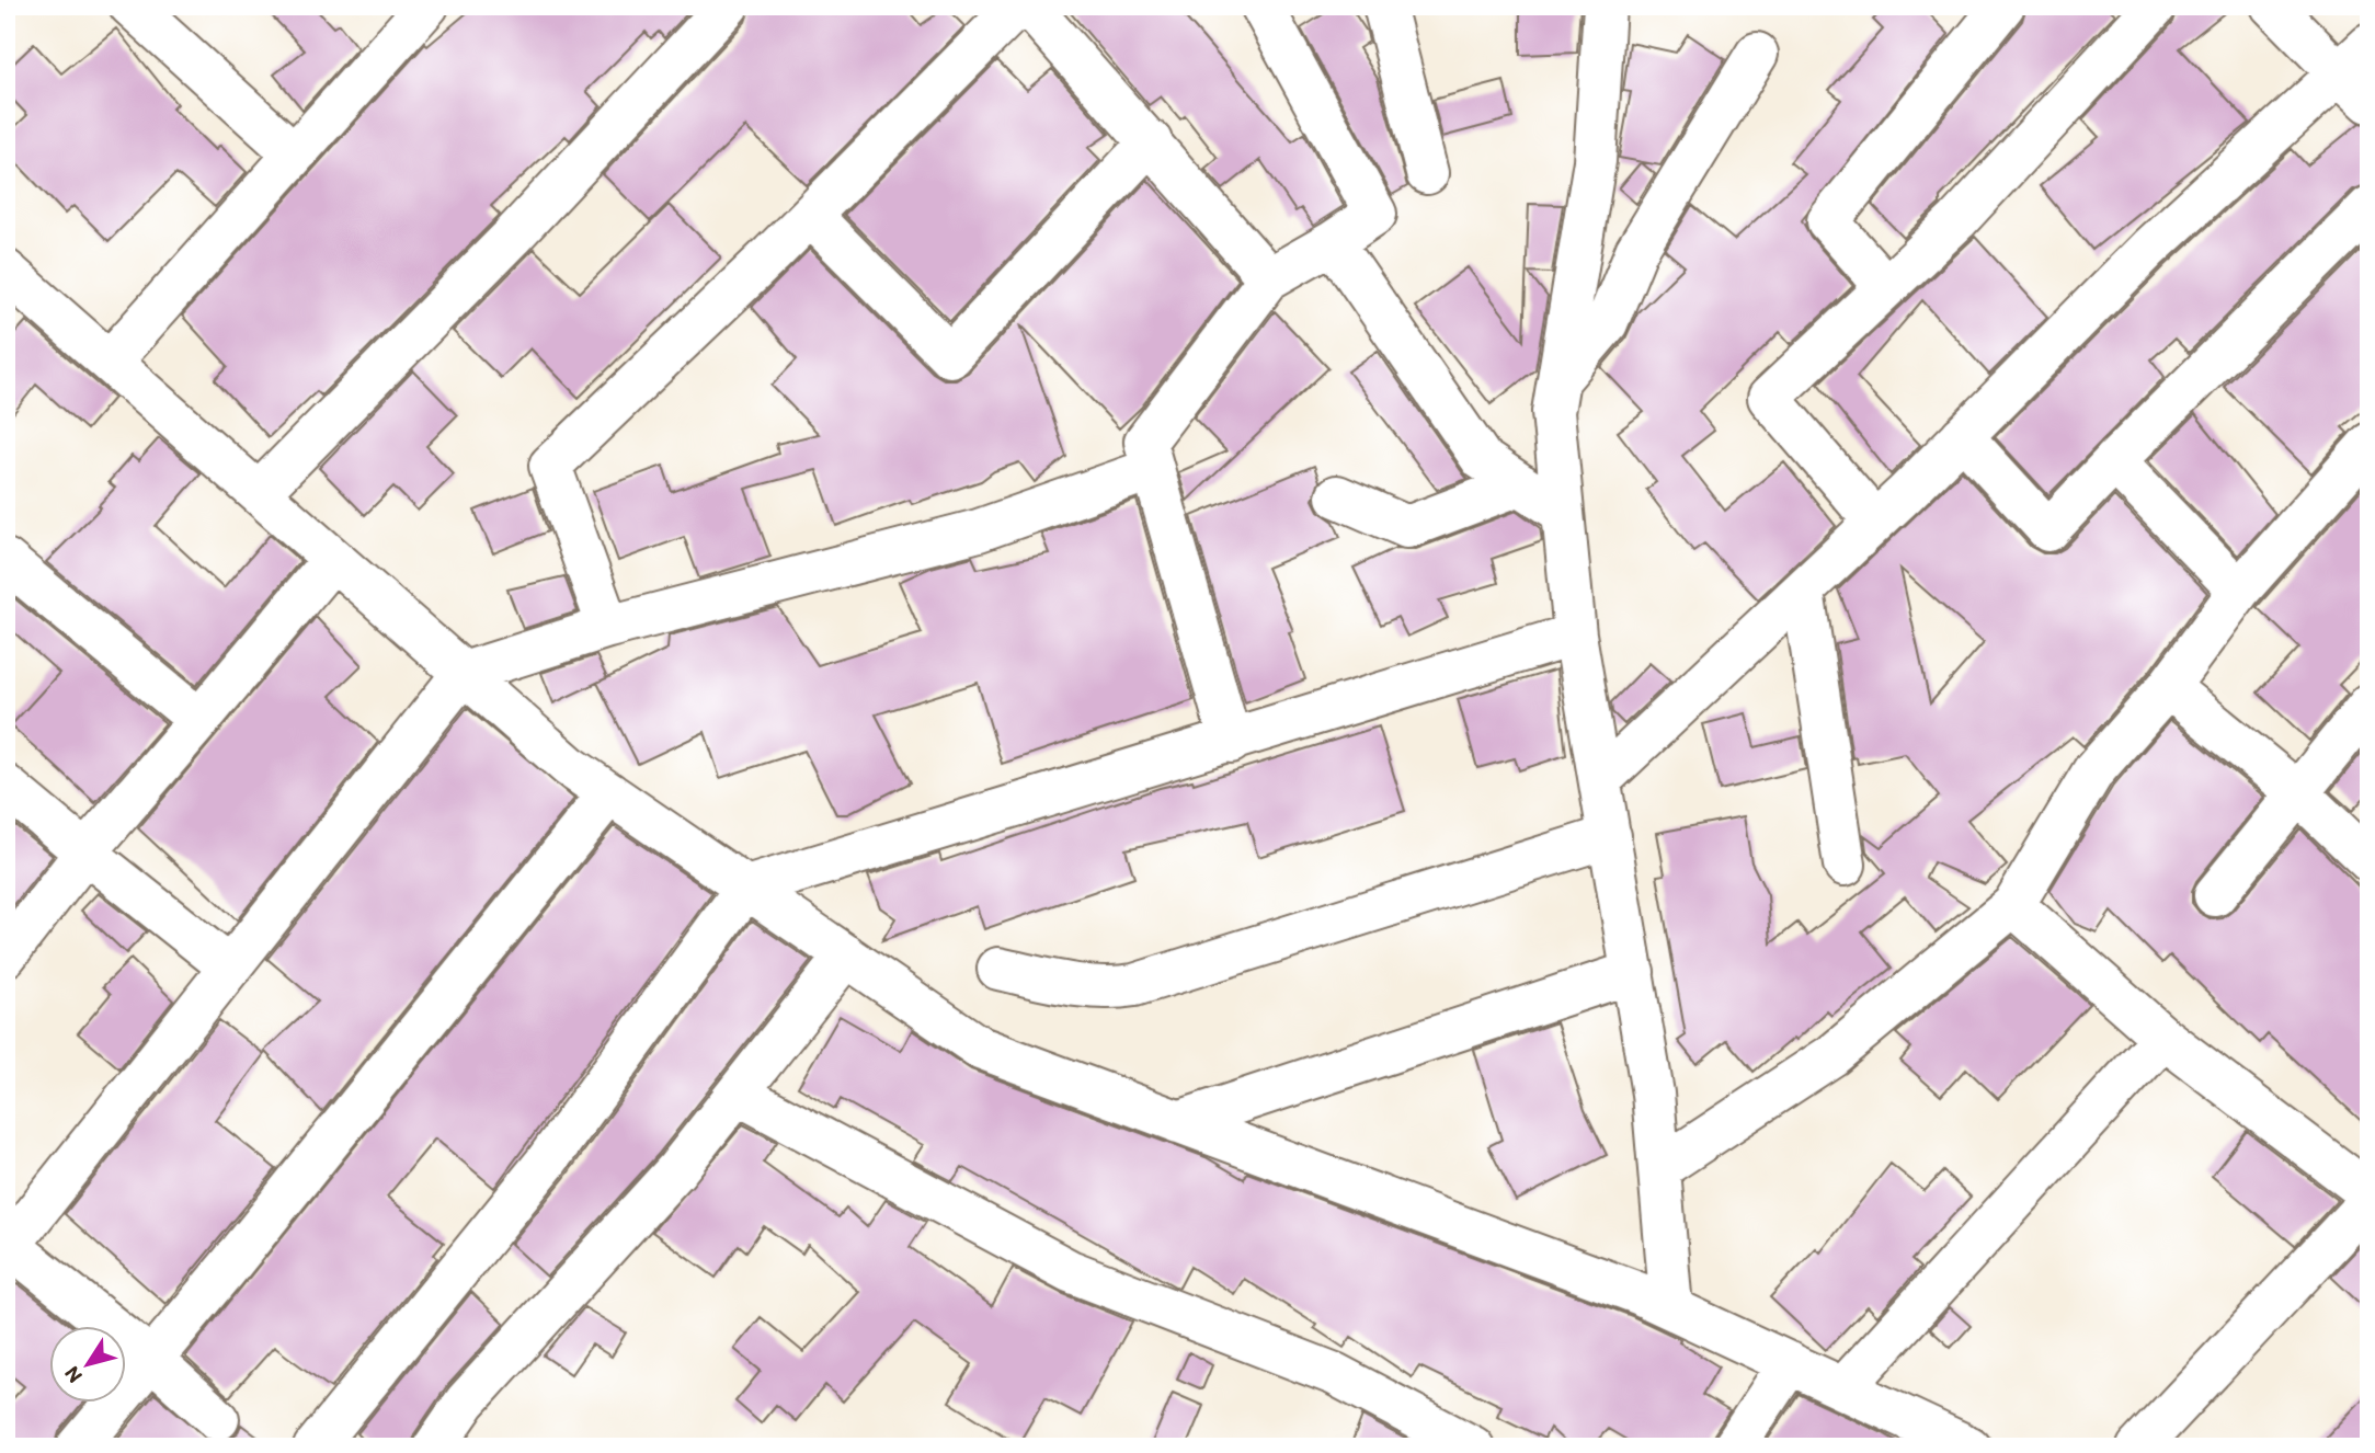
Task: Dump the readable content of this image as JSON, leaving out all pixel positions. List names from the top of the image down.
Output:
{
  "north": "bottom left"
}
